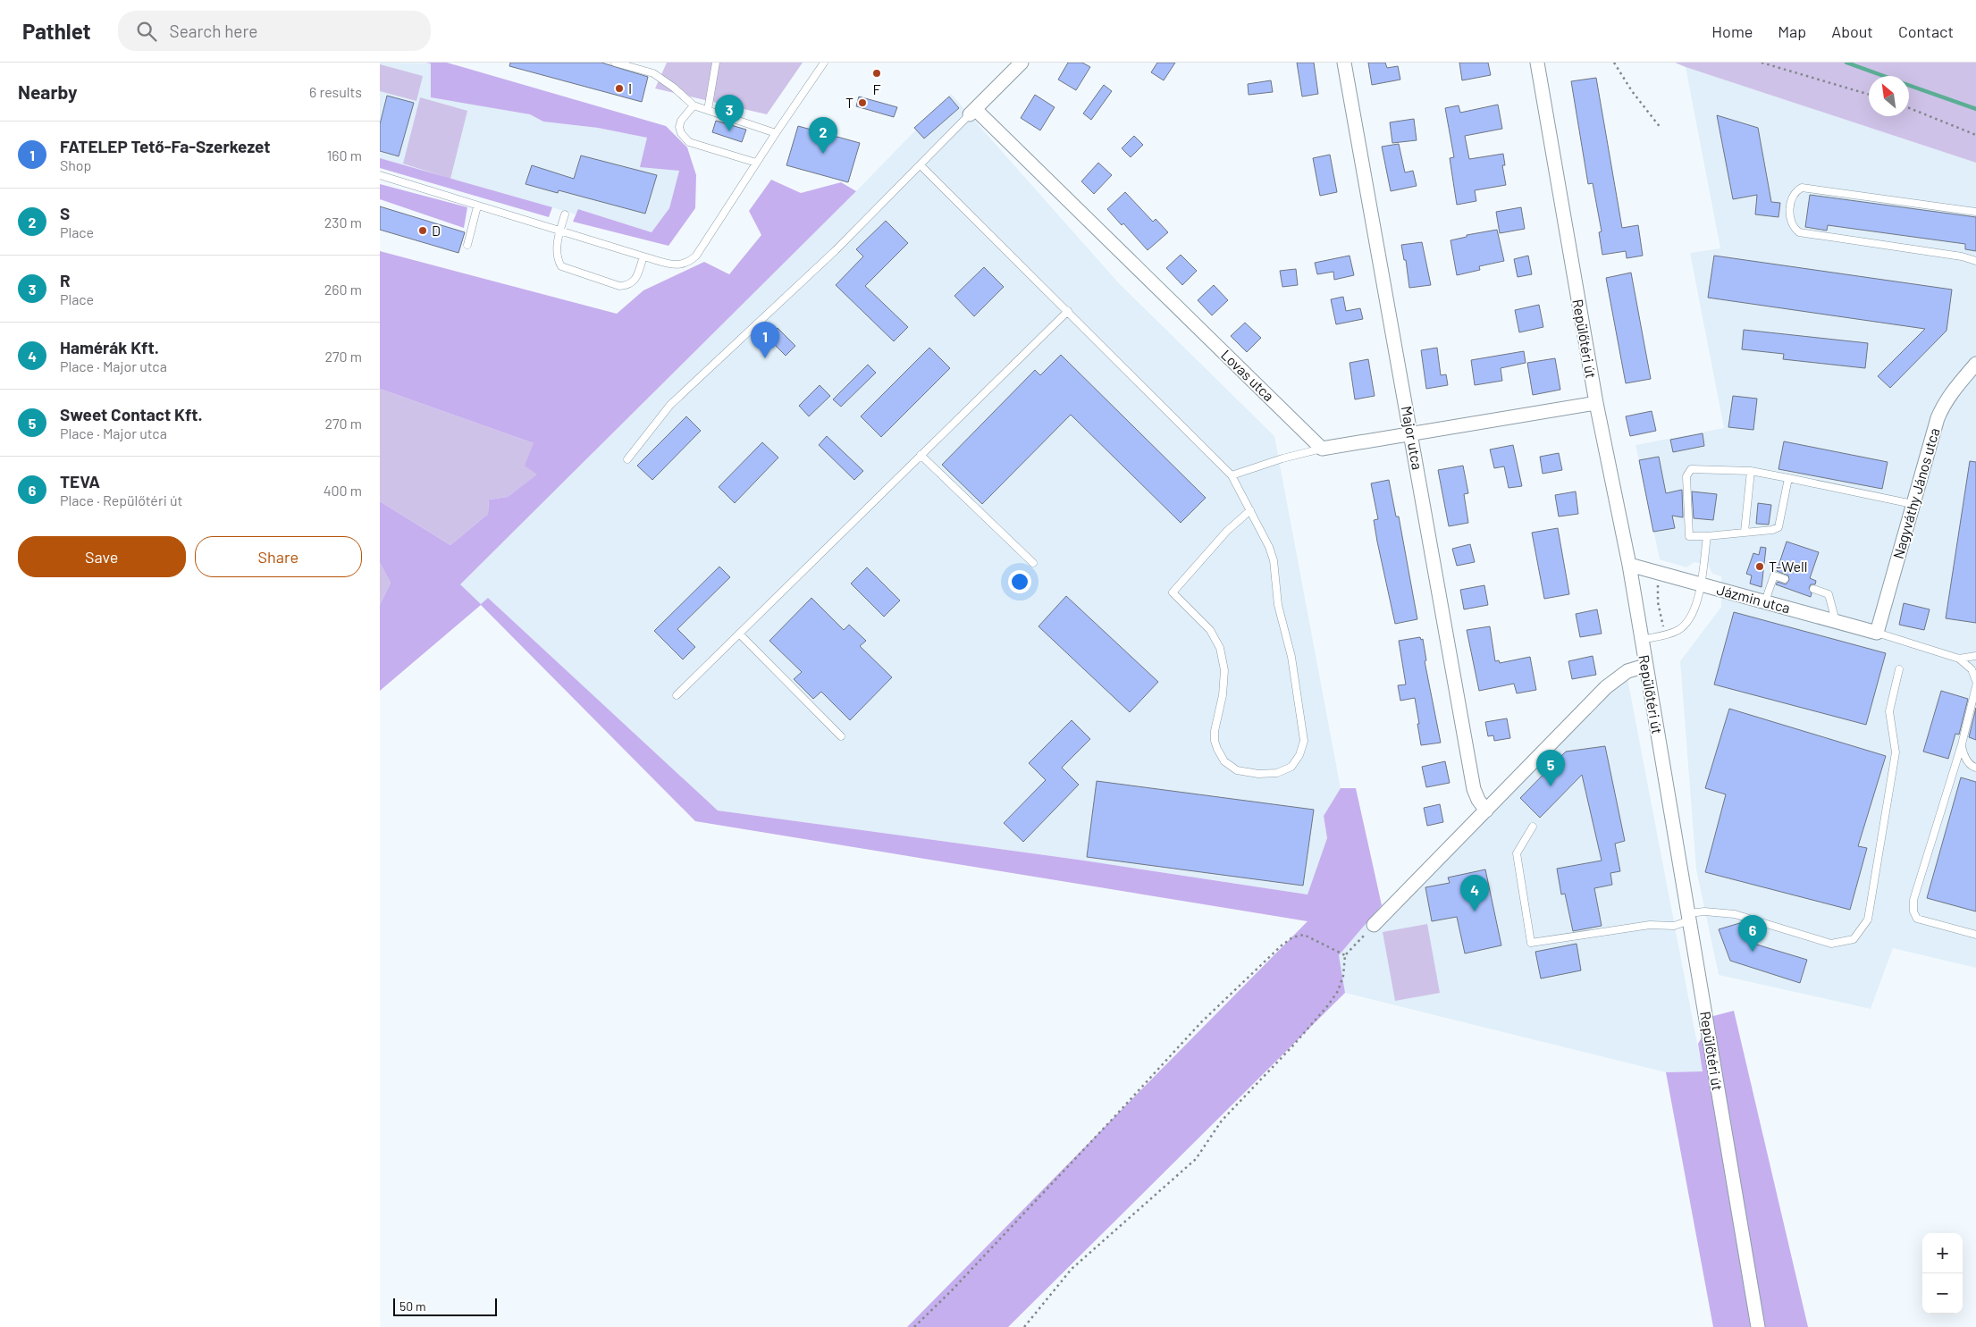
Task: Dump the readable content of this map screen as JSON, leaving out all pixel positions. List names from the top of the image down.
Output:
{
  "streets": {
    "street": [
      "Repülőtéri út",
      "Lovas utca",
      "Major utca",
      "Nagyváthy János utca",
      "Jázmin utca"
    ]
  },
  "crossings": [
    ["Repülőtéri út", "Jázmin utca"],
    ["Nagyváthy János utca", "Jázmin utca"]
  ],
  "places": [
    "F",
    "I",
    "T",
    "D",
    "T-Well"
  ],
  "scale_bar": "50 m",
  "north": "top left",
  "page": {
    "header": "Pathlet",
    "search": "Search here",
    "nav": [
      "Home",
      "Map",
      "About",
      "Contact"
    ],
    "heading": ["Nearby", "6 results"],
    "pins": [
      "3",
      "2",
      "1",
      "5",
      "4",
      "6"
    ],
    "list": [
      {
        "mark": "1",
        "name": "FATELEP Tető-Fa-Szerkezet",
        "note": "Shop",
        "value": "160 m"
      },
      {
        "mark": "2",
        "name": "S",
        "note": "Place",
        "value": "230 m"
      },
      {
        "mark": "3",
        "name": "R",
        "note": "Place",
        "value": "260 m"
      },
      {
        "mark": "4",
        "name": "Hamérák Kft.",
        "note": "Place · Major utca",
        "value": "270 m"
      },
      {
        "mark": "5",
        "name": "Sweet Contact Kft.",
        "note": "Place · Major utca",
        "value": "270 m"
      },
      {
        "mark": "6",
        "name": "TEVA",
        "note": "Place · Repülőtéri út",
        "value": "400 m"
      }
    ],
    "buttons": ["Save", "Share"],
    "map_buttons": ["+", "−"],
    "scale": "50 m"
  }
}
